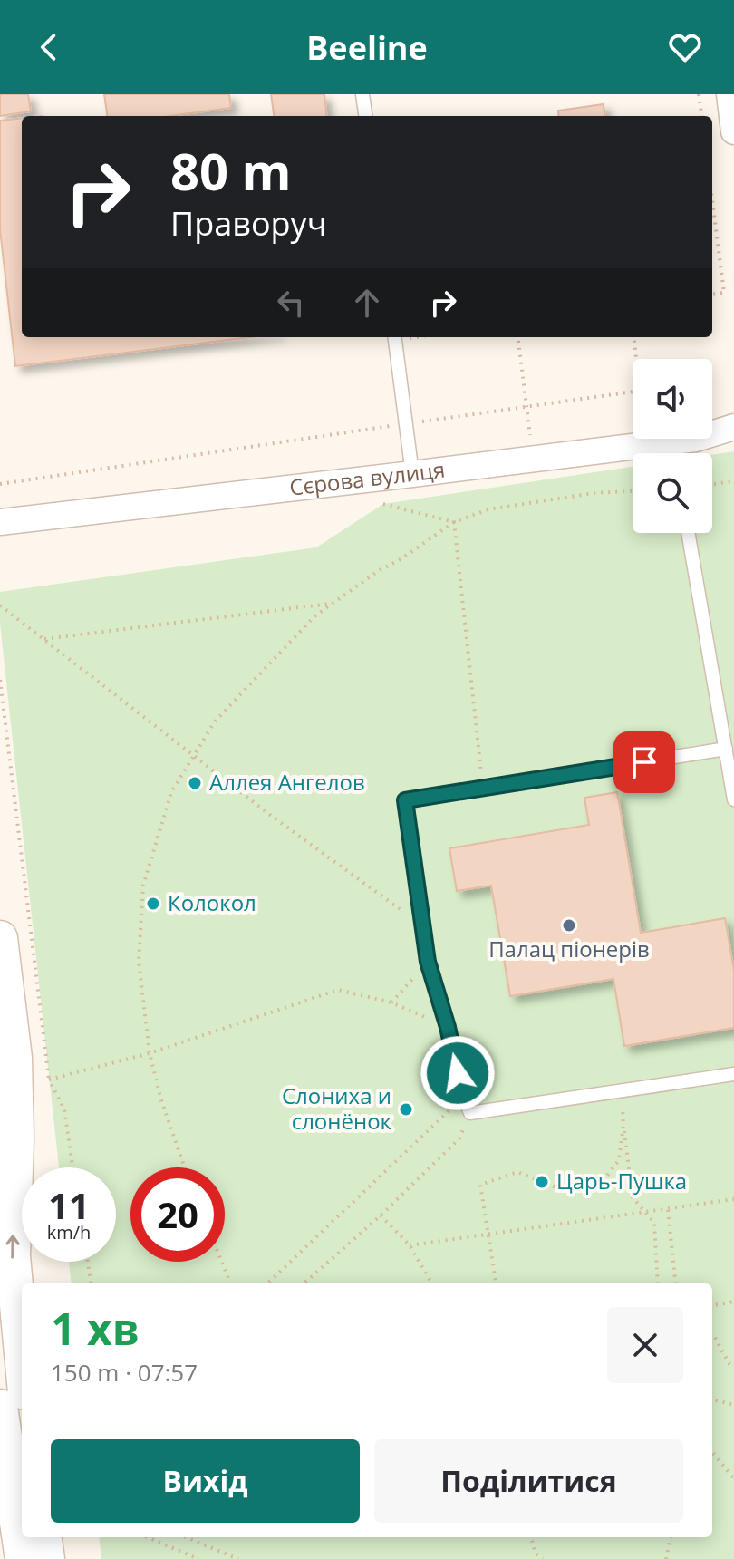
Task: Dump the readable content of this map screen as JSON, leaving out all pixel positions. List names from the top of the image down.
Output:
{
  "streets": {
    "street": ["Сєрова вулиця"]
  },
  "places": [
    "Аллея Ангелов",
    "Колокол",
    "Палац піонерів",
    "Слониха и слонёнок",
    "Царь-Пушка"
  ],
  "page": {
    "header": "Beeline",
    "turn": ["80 m", "Праворуч"],
    "speed": "11 km/h",
    "limit": "20",
    "heading": ["1 хв", "150 m · 07:57"],
    "buttons": ["Вихід", "Поділитися"]
  }
}
